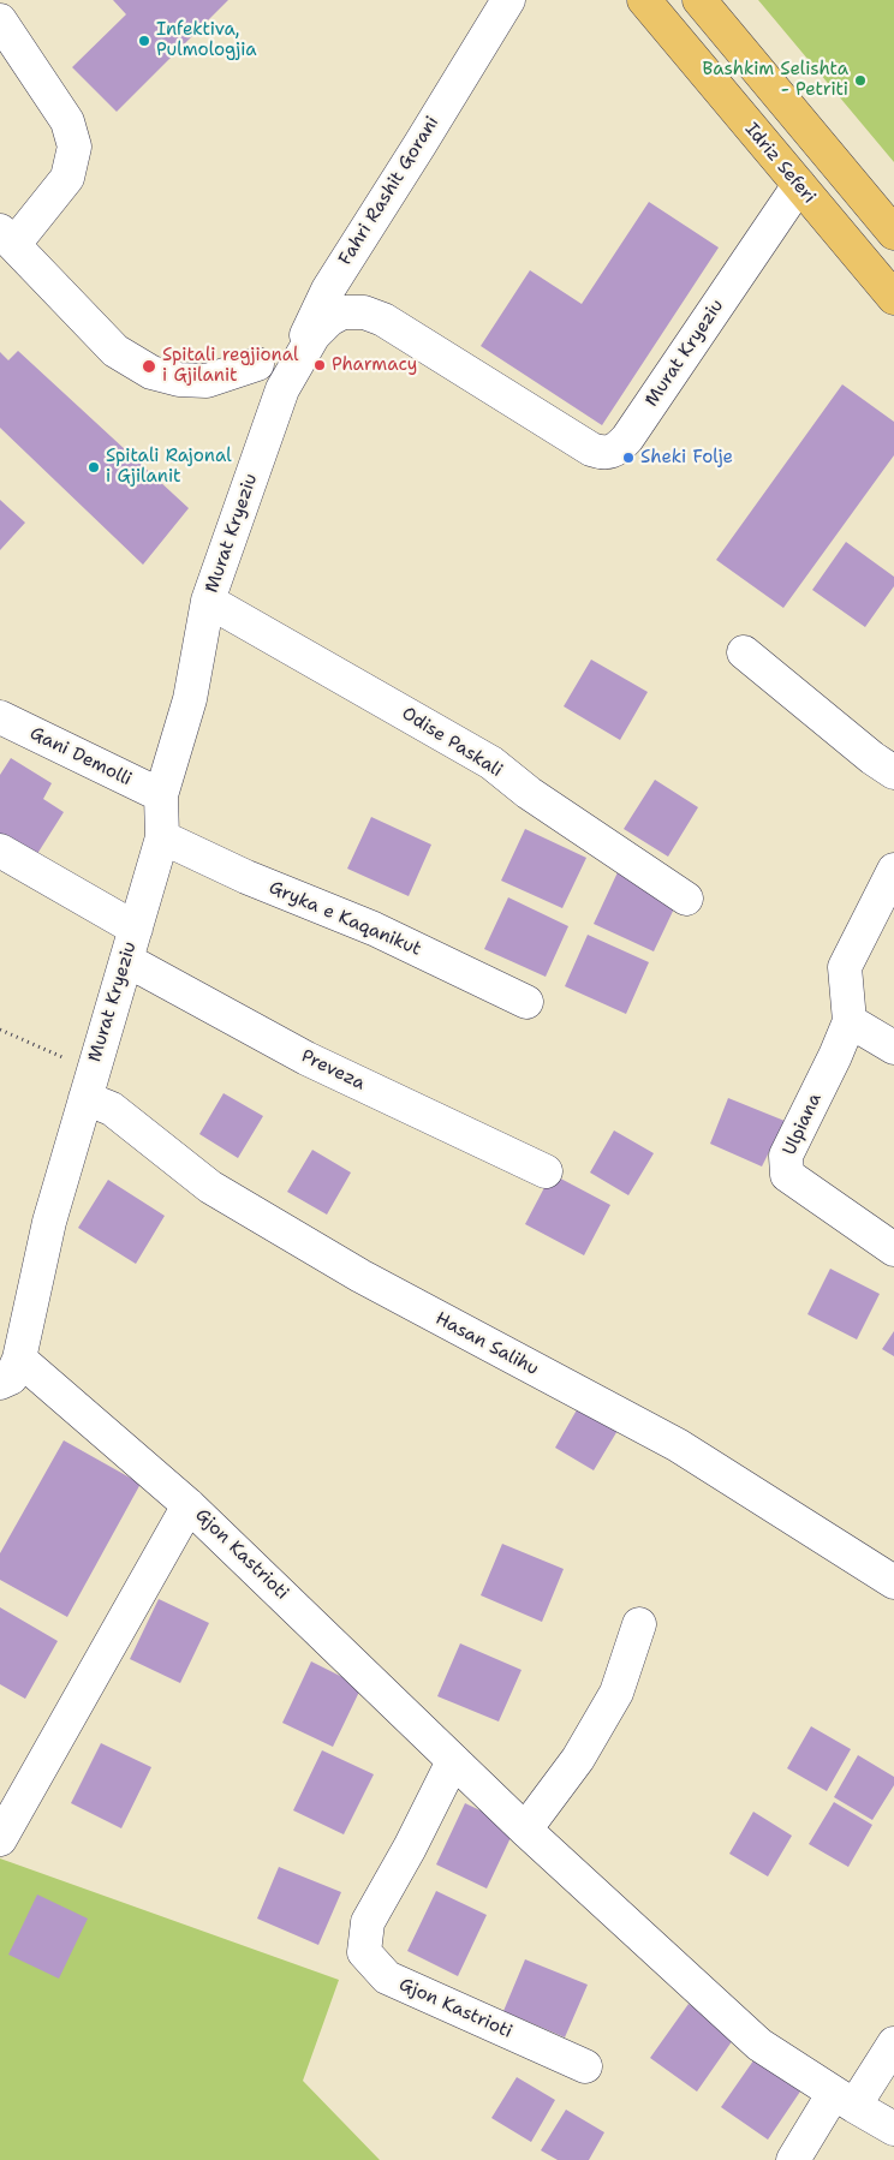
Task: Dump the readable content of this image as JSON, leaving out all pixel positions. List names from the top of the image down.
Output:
{
  "streets": {
    "main road": ["Idriz Seferi"],
    "street": [
      "Fahri Rashit Gorani",
      "Murat Kryeziu",
      "Odise Paskali",
      "Gani Demolli",
      "Gryka e Kaqanikut",
      "Preveza",
      "Ulpiana",
      "Hasan Salihu",
      "Gjon Kastrioti"
    ]
  },
  "crossings": [
    ["Idriz Seferi", "Murat Kryeziu"],
    ["Fahri Rashit Gorani", "Murat Kryeziu"],
    ["Murat Kryeziu", "Odise Paskali"],
    ["Murat Kryeziu", "Gani Demolli"],
    ["Murat Kryeziu", "Gryka e Kaqanikut"],
    ["Murat Kryeziu", "Preveza"],
    ["Murat Kryeziu", "Hasan Salihu"],
    ["Murat Kryeziu", "Gjon Kastrioti"]
  ],
  "places": [
    "Infektiva, Pulmologjia",
    "Bashkim Selishta - Petriti",
    "Pharmacy",
    "Spitali regjional i Gjilanit",
    "Sheki Folje",
    "Spitali Rajonal i Gjilanit"
  ]
}
